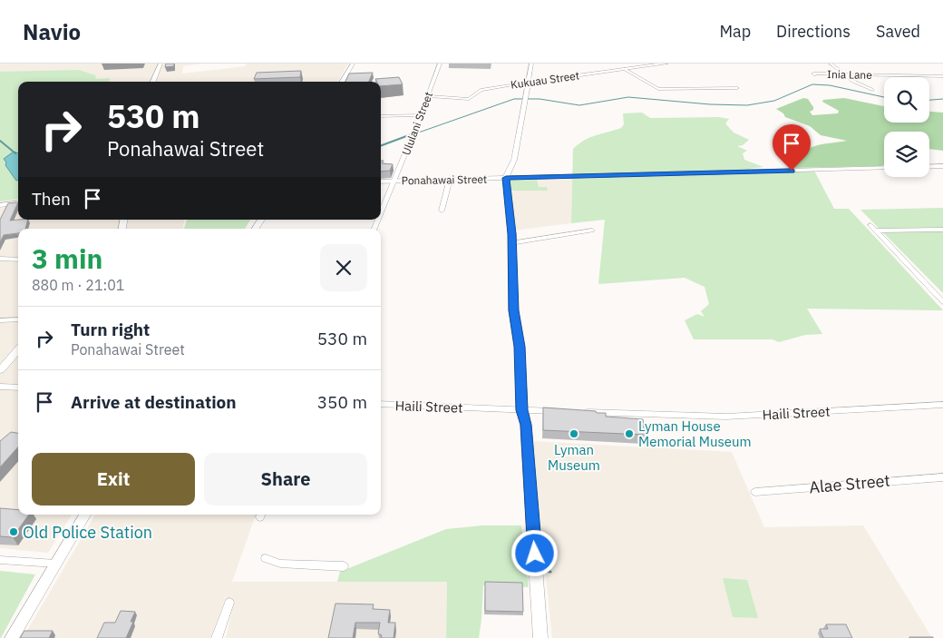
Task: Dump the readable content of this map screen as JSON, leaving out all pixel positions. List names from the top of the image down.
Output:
{
  "streets": {
    "street": [
      "Inia Lane",
      "Kukuau Street",
      "Ululani Street",
      "Ponahawai Street",
      "Haili Street",
      "Alae Street"
    ]
  },
  "crossings": [
    ["Kukuau Street", "Ululani Street"],
    ["Ululani Street", "Ponahawai Street"]
  ],
  "places": ["Lyman Museum", "Lyman House Memorial Museum", "Old Police Station"],
  "page": {
    "header": "Navio",
    "nav": ["Map", "Directions", "Saved"],
    "turn": ["530 m", "Ponahawai Street"],
    "then": "Then",
    "heading": ["3 min", "880 m · 21:01"],
    "list": [
      {
        "name": "Turn right",
        "note": "Ponahawai Street",
        "value": "530 m"
      },
      {
        "name": "Arrive at destination",
        "value": "350 m"
      }
    ],
    "buttons": ["Exit", "Share"]
  }
}
